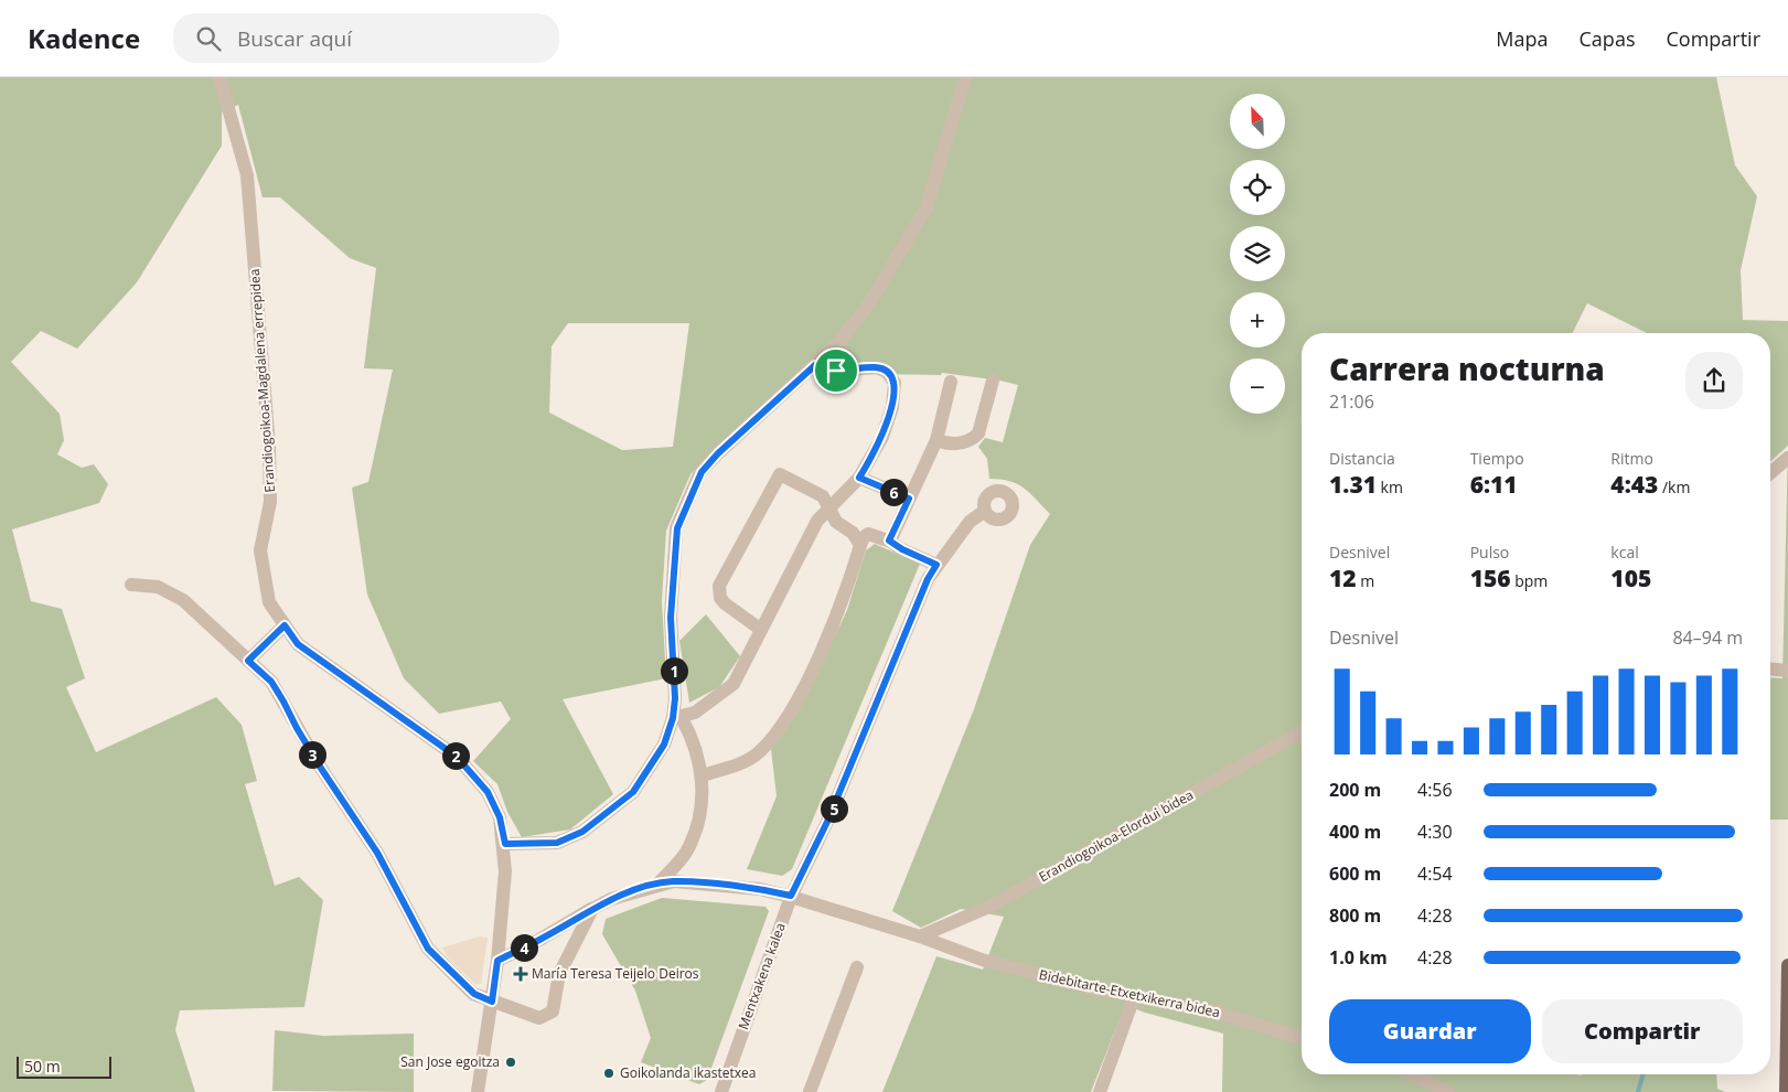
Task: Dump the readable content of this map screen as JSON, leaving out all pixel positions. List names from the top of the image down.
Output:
{
  "streets": {
    "street": [
      "Erandiogoikoa-Magdalena errepidea",
      "Erandiogoikoa-Elordui bidea",
      "Mentxakena kalea",
      "Bidebitarte-Etxetxikerra bidea"
    ]
  },
  "crossings": [
    ["Erandiogoikoa-Magdalena errepidea", "Bidebitarte-Etxetxikerra bidea"],
    ["Erandiogoikoa-Elordui bidea", "Bidebitarte-Etxetxikerra bidea"],
    ["Mentxakena kalea", "Bidebitarte-Etxetxikerra bidea"]
  ],
  "places": {
    "health": ["María Teresa Teijelo Deiros"],
    "other": ["San Jose egoitza", "Goikolanda ikastetxea"]
  },
  "scale_bar": "50 m",
  "north": "top left",
  "page": {
    "header": "Kadence",
    "search": "Buscar aquí",
    "nav": ["Mapa", "Capas", "Compartir"],
    "map_buttons": ["+", "−"],
    "heading": ["Carrera nocturna", "21:06"],
    "stats": [
      ["Distancia", "1.31 km"],
      ["Tiempo", "6:11"],
      ["Ritmo", "4:43 /km"],
      ["Desnivel", "12 m"],
      ["Pulso", "156 bpm"],
      ["kcal", "105"]
    ],
    "pins": [
      "6",
      "1",
      "3",
      "2",
      "5",
      "4"
    ],
    "chart": ["Desnivel", "84–94 m"],
    "list": [
      {
        "name": "200 m",
        "note": "4:56"
      },
      {
        "name": "400 m",
        "note": "4:30"
      },
      {
        "name": "600 m",
        "note": "4:54"
      },
      {
        "name": "800 m",
        "note": "4:28"
      },
      {
        "name": "1.0 km",
        "note": "4:28"
      }
    ],
    "buttons": ["Guardar", "Compartir"],
    "scale": "50 m"
  }
}
